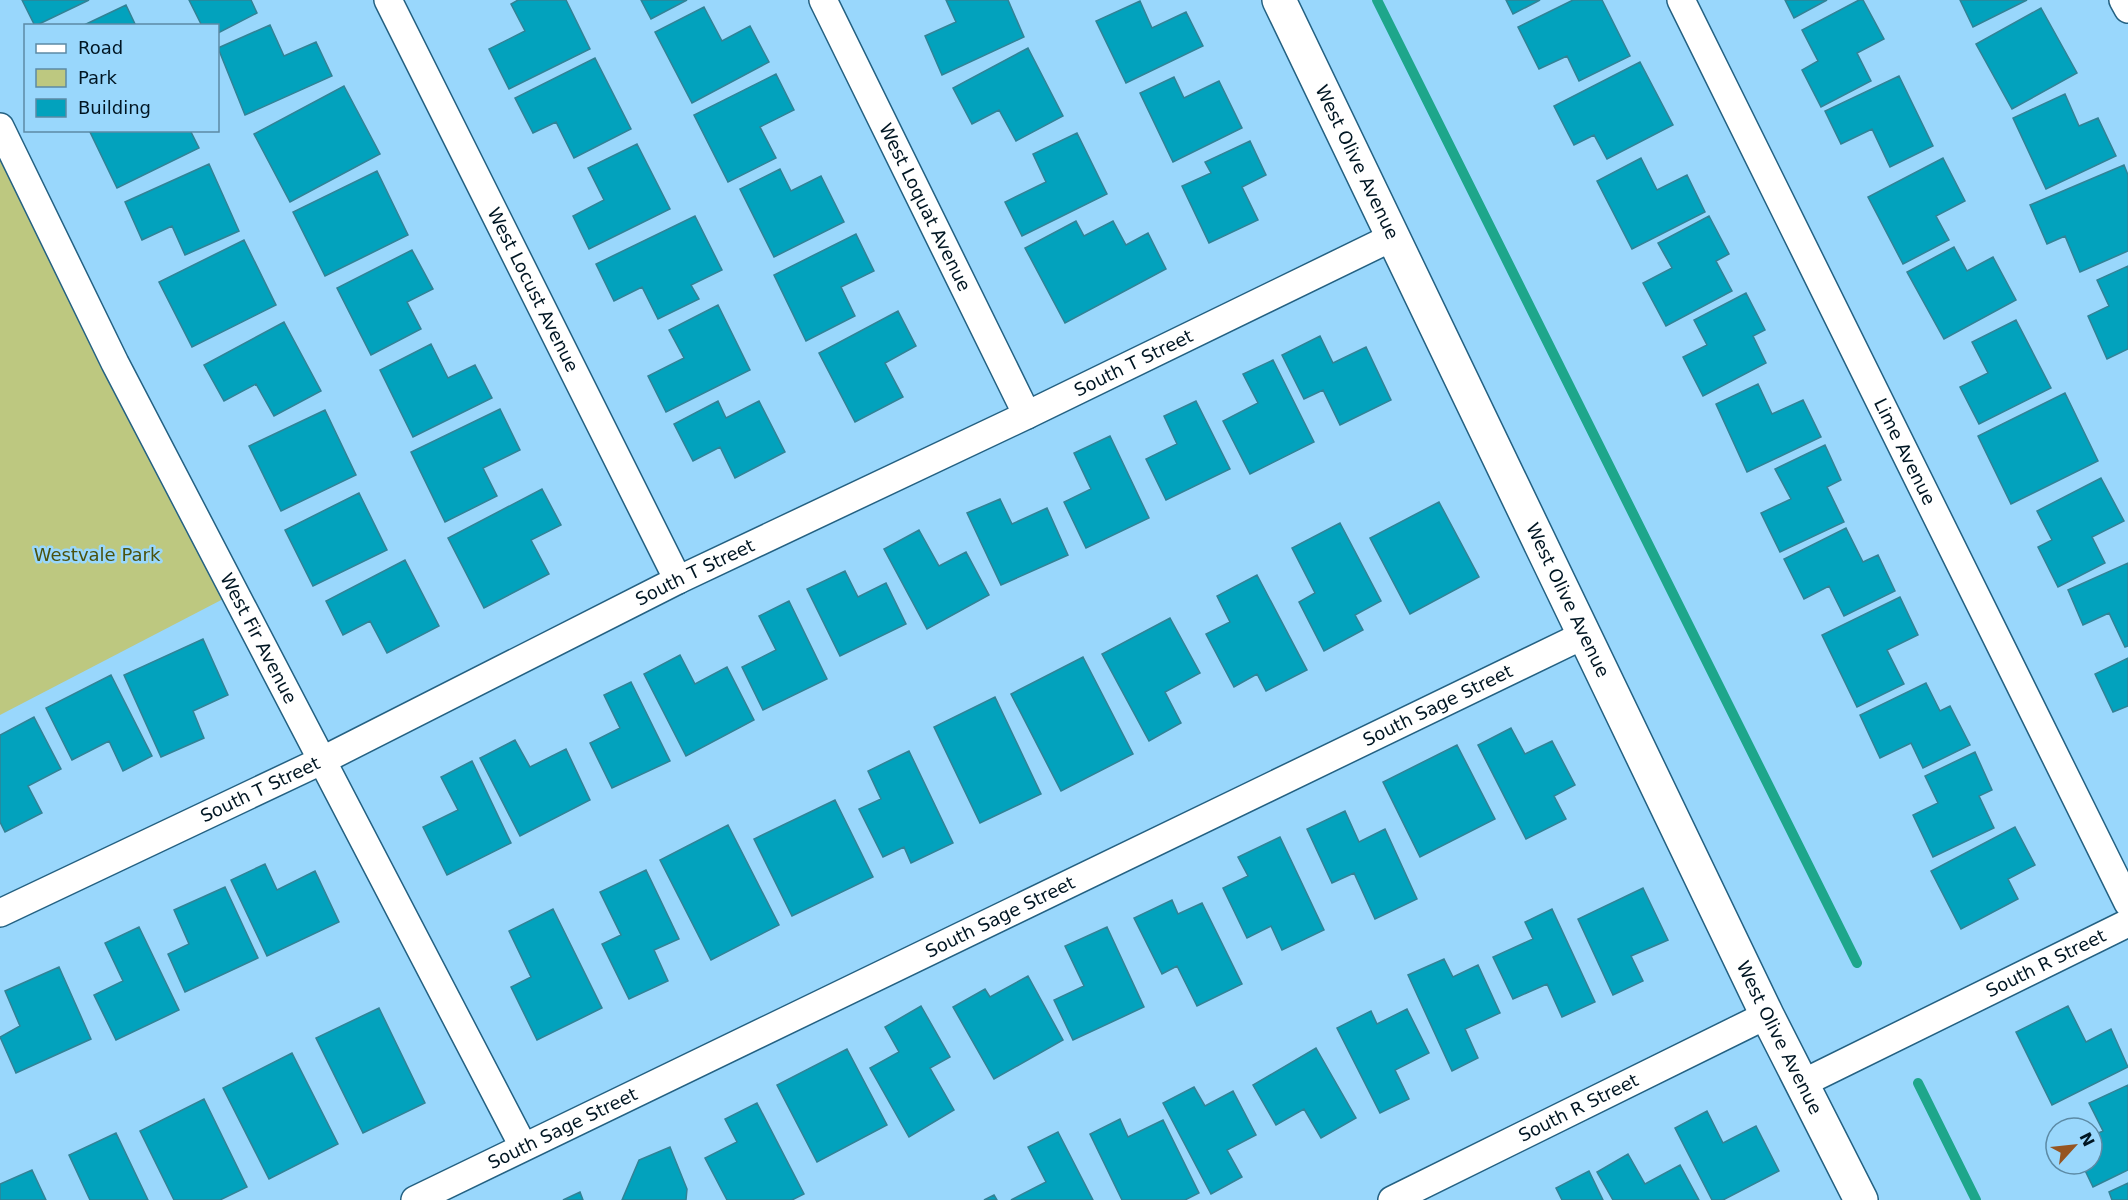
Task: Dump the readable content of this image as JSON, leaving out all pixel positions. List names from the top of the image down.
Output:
{
  "streets": {
    "street": [
      "West Olive Avenue",
      "West Loquat Avenue",
      "West Locust Avenue",
      "South T Street",
      "Lime Avenue",
      "West Fir Avenue",
      "South Sage Street",
      "South R Street"
    ]
  },
  "crossings": [
    ["West Olive Avenue", "South T Street"],
    ["West Olive Avenue", "South Sage Street"],
    ["West Olive Avenue", "South R Street"],
    ["West Loquat Avenue", "South T Street"],
    ["West Locust Avenue", "South T Street"],
    ["South T Street", "West Fir Avenue"],
    ["West Fir Avenue", "South Sage Street"]
  ],
  "parks": ["Westvale Park"],
  "legend": ["Road", "Park", "Building"],
  "north": "top right"
}
